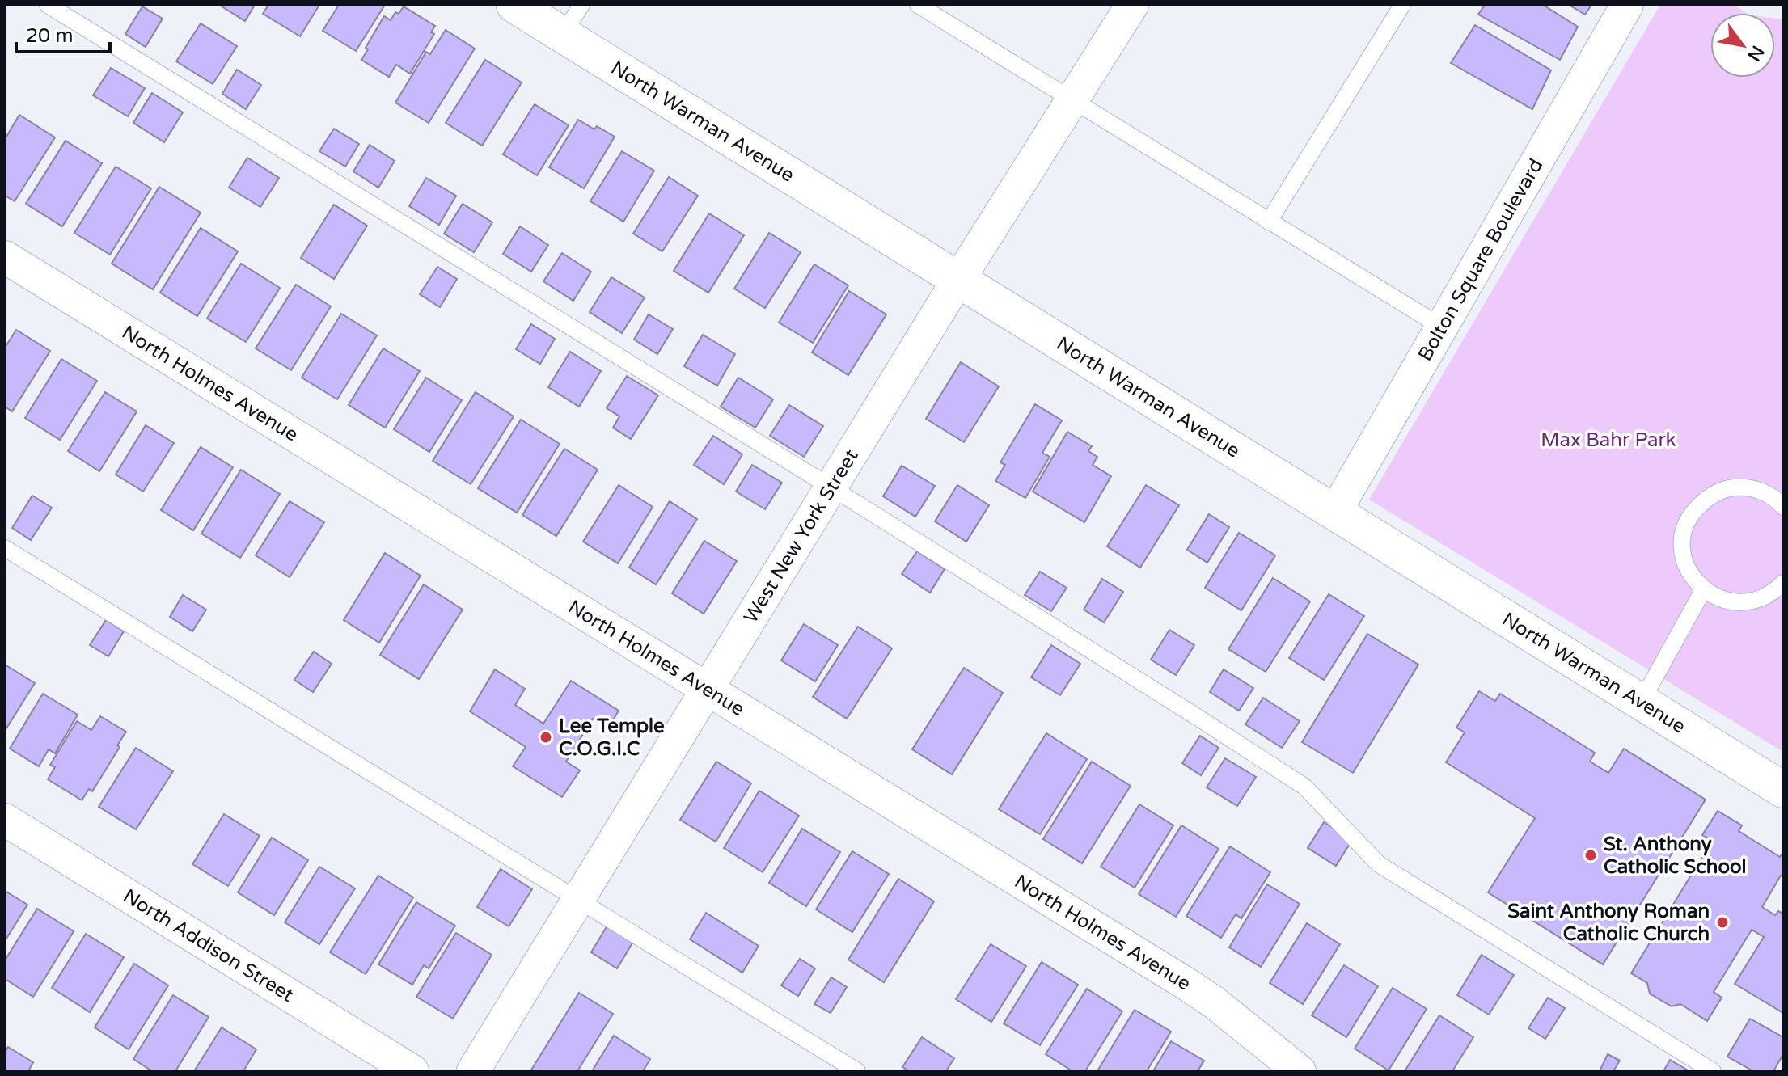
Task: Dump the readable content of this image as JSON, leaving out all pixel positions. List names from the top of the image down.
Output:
{
  "streets": {
    "street": [
      "North Warman Avenue",
      "Bolton Square Boulevard",
      "North Holmes Avenue",
      "West New York Street",
      "North Addison Street"
    ]
  },
  "crossings": [
    ["North Warman Avenue", "Bolton Square Boulevard"],
    ["North Warman Avenue", "West New York Street"],
    ["North Holmes Avenue", "West New York Street"]
  ],
  "parks": ["Max Bahr Park"],
  "places": ["Lee Temple C.O.G.I.C", "St. Anthony Catholic School", "Saint Anthony Roman Catholic Church"],
  "scale_bar": "20 m",
  "north": "bottom right"
}
